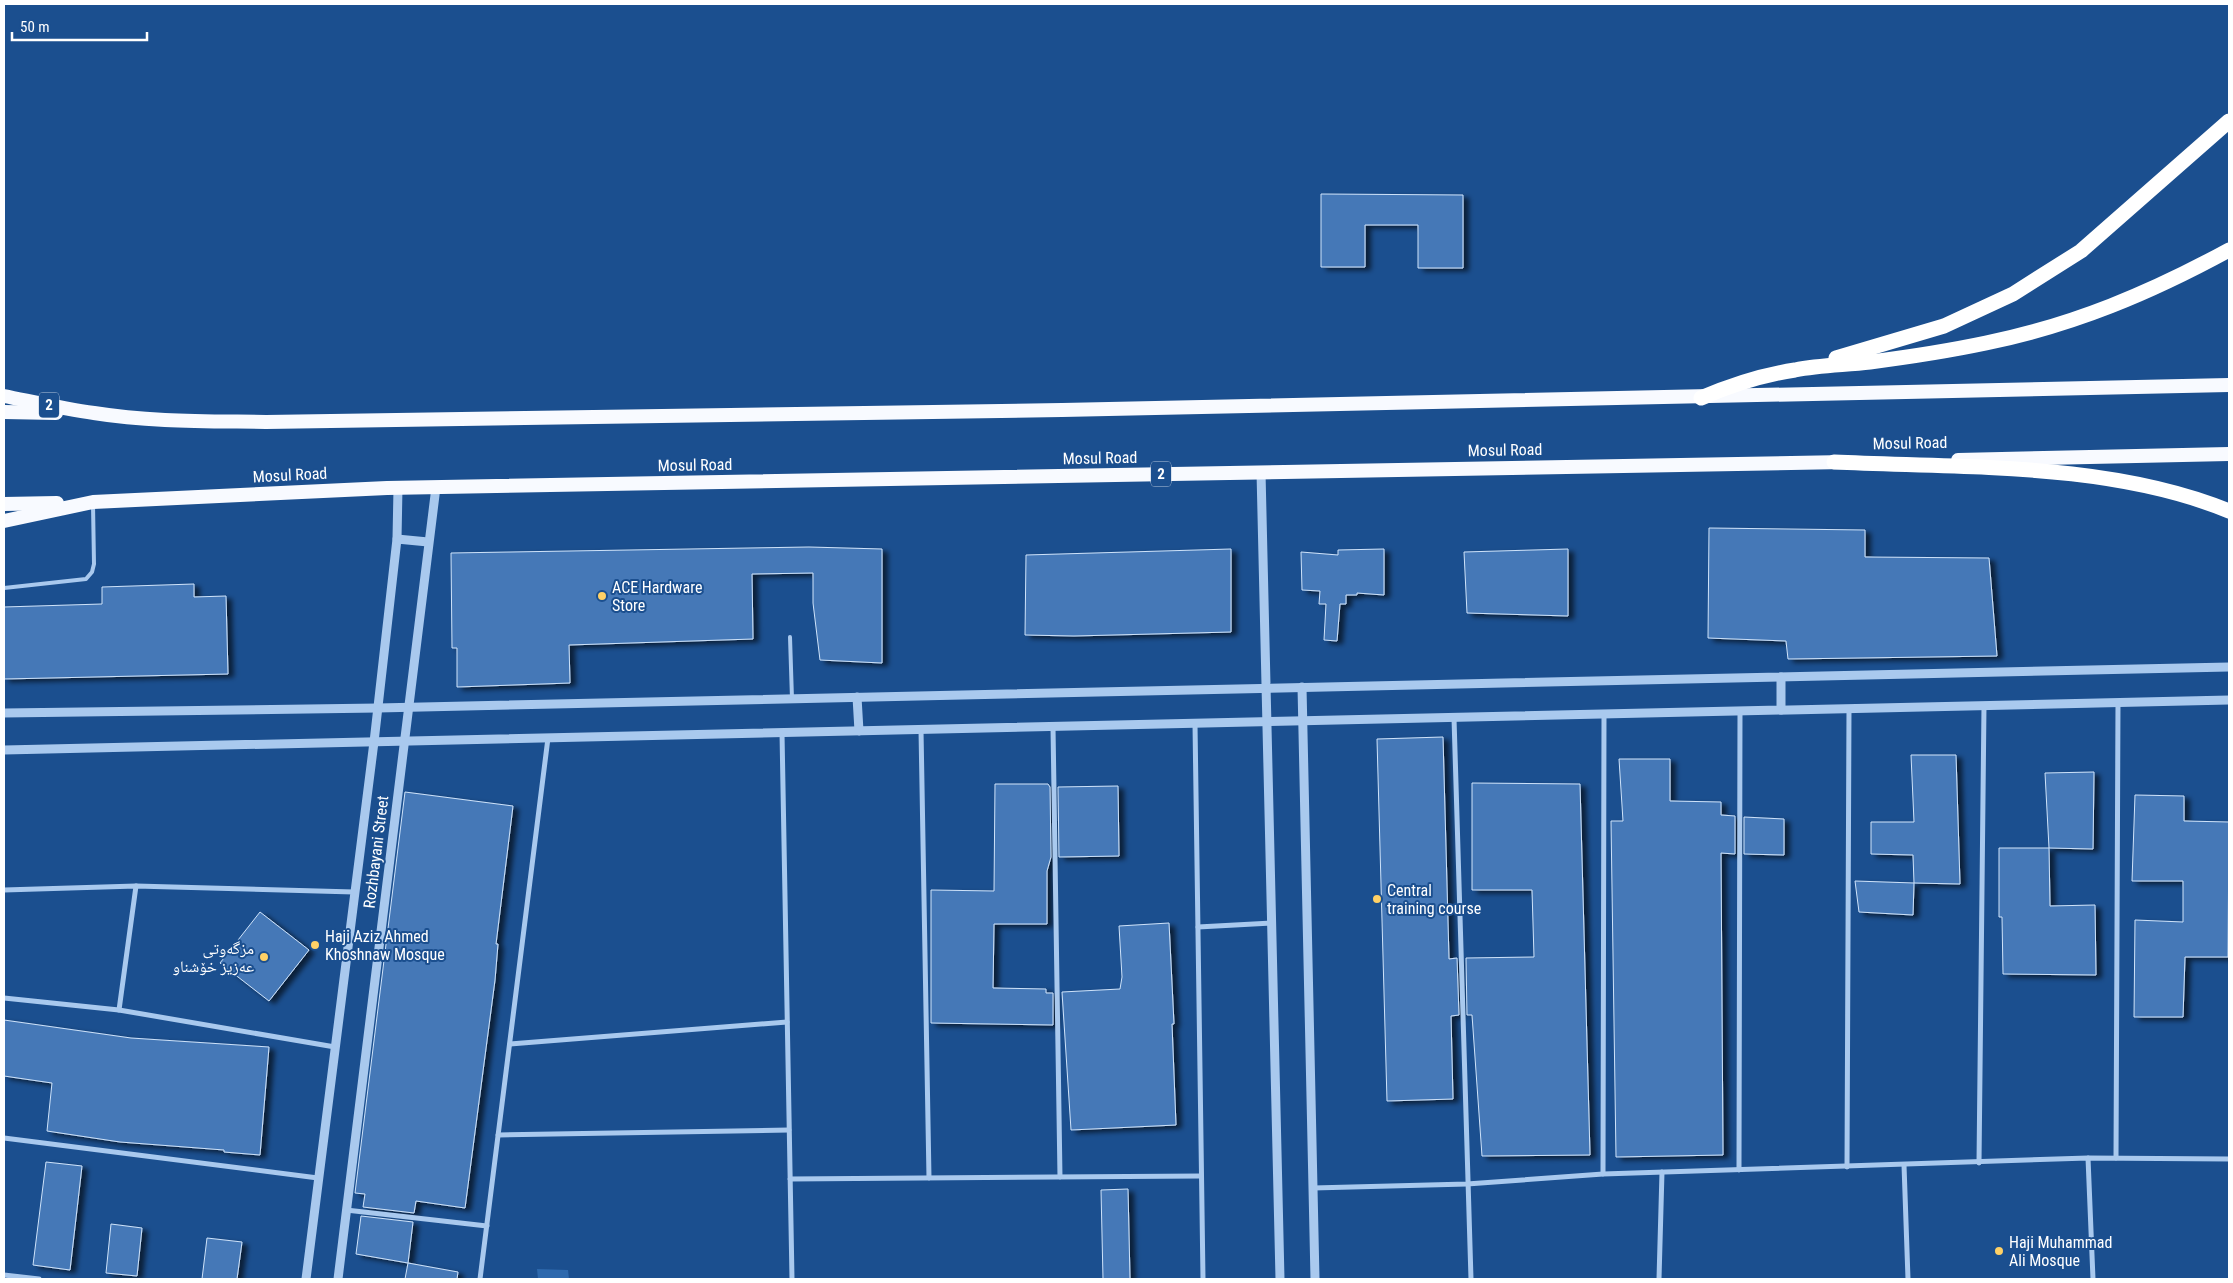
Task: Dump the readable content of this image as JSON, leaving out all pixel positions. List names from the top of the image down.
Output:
{
  "streets": {
    "highway": ["2", "Mosul Road"],
    "street": ["Rozhbayani Street"]
  },
  "crossings": [
    ["Mosul Road", "Rozhbayani Street"]
  ],
  "places": [
    "ACE Hardware Store",
    "Central training course",
    "Haji Aziz Ahmed Khoshnaw Mosque",
    "مزگەوتی عەزیز خۆشناو",
    "Haji Muhammad Ali Mosque"
  ],
  "scale_bar": "50 m"
}
